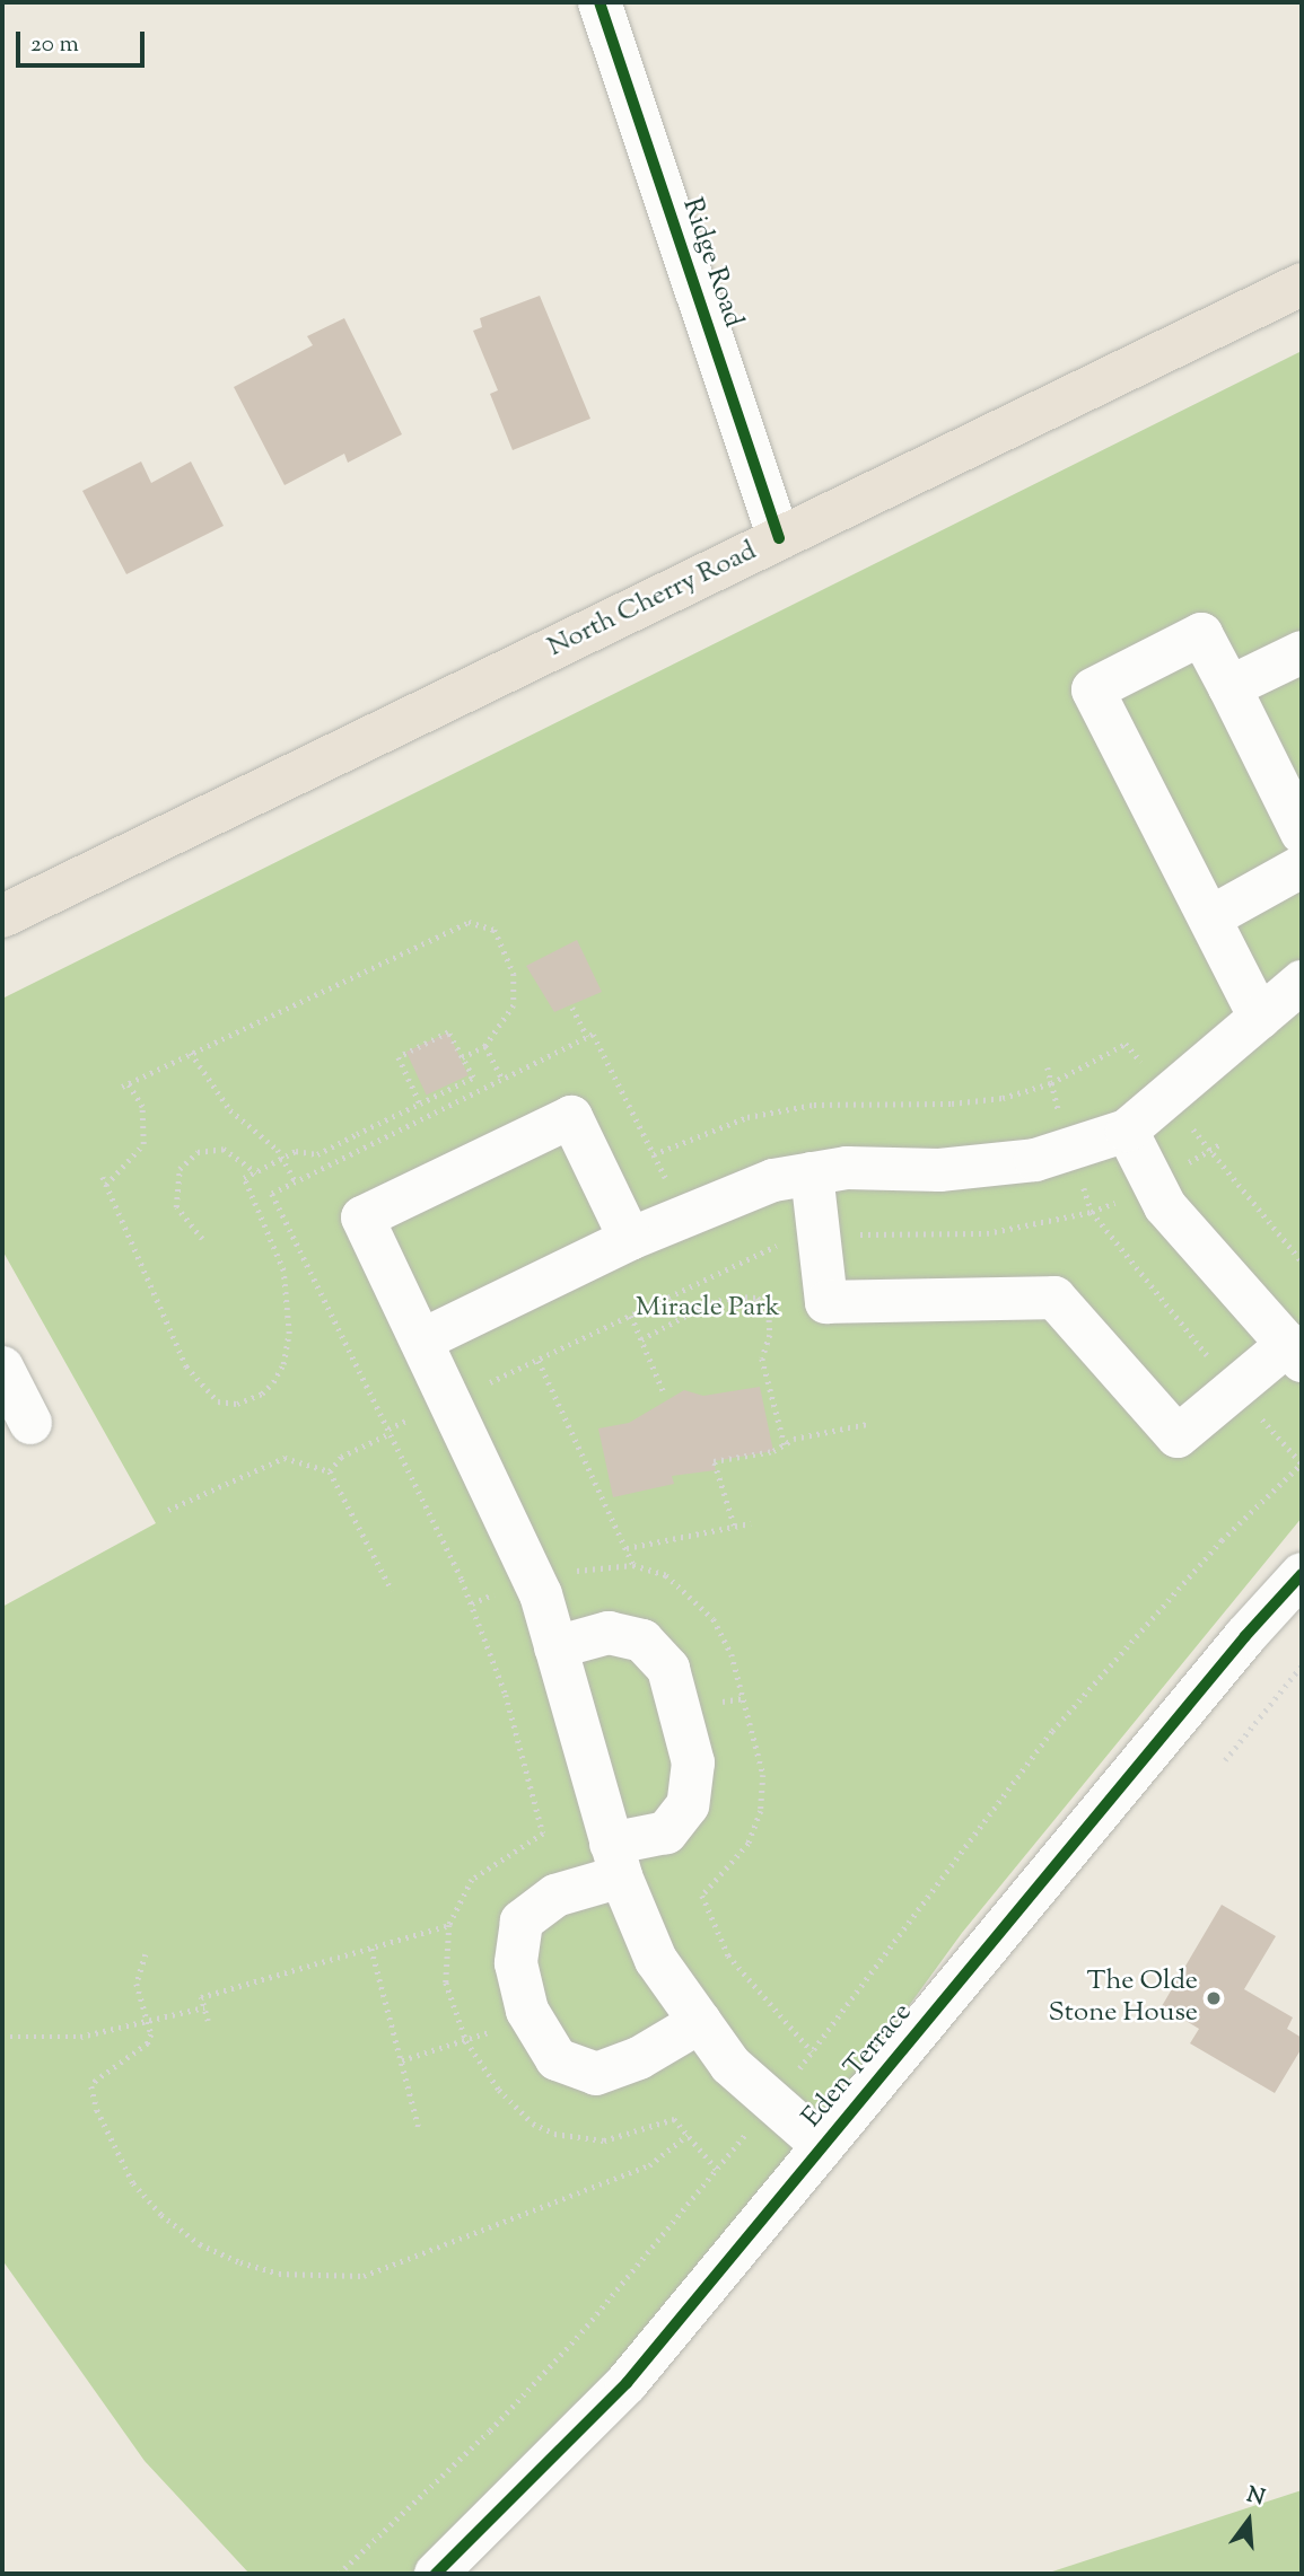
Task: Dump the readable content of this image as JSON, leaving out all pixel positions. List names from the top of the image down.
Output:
{
  "streets": {
    "main road": ["North Cherry Road"],
    "street": ["Ridge Road", "Eden Terrace"]
  },
  "crossings": [
    ["Ridge Road", "North Cherry Road"]
  ],
  "parks": ["Miracle Park"],
  "places": ["The Olde Stone House"],
  "scale_bar": "20 m",
  "north": "top"
}
